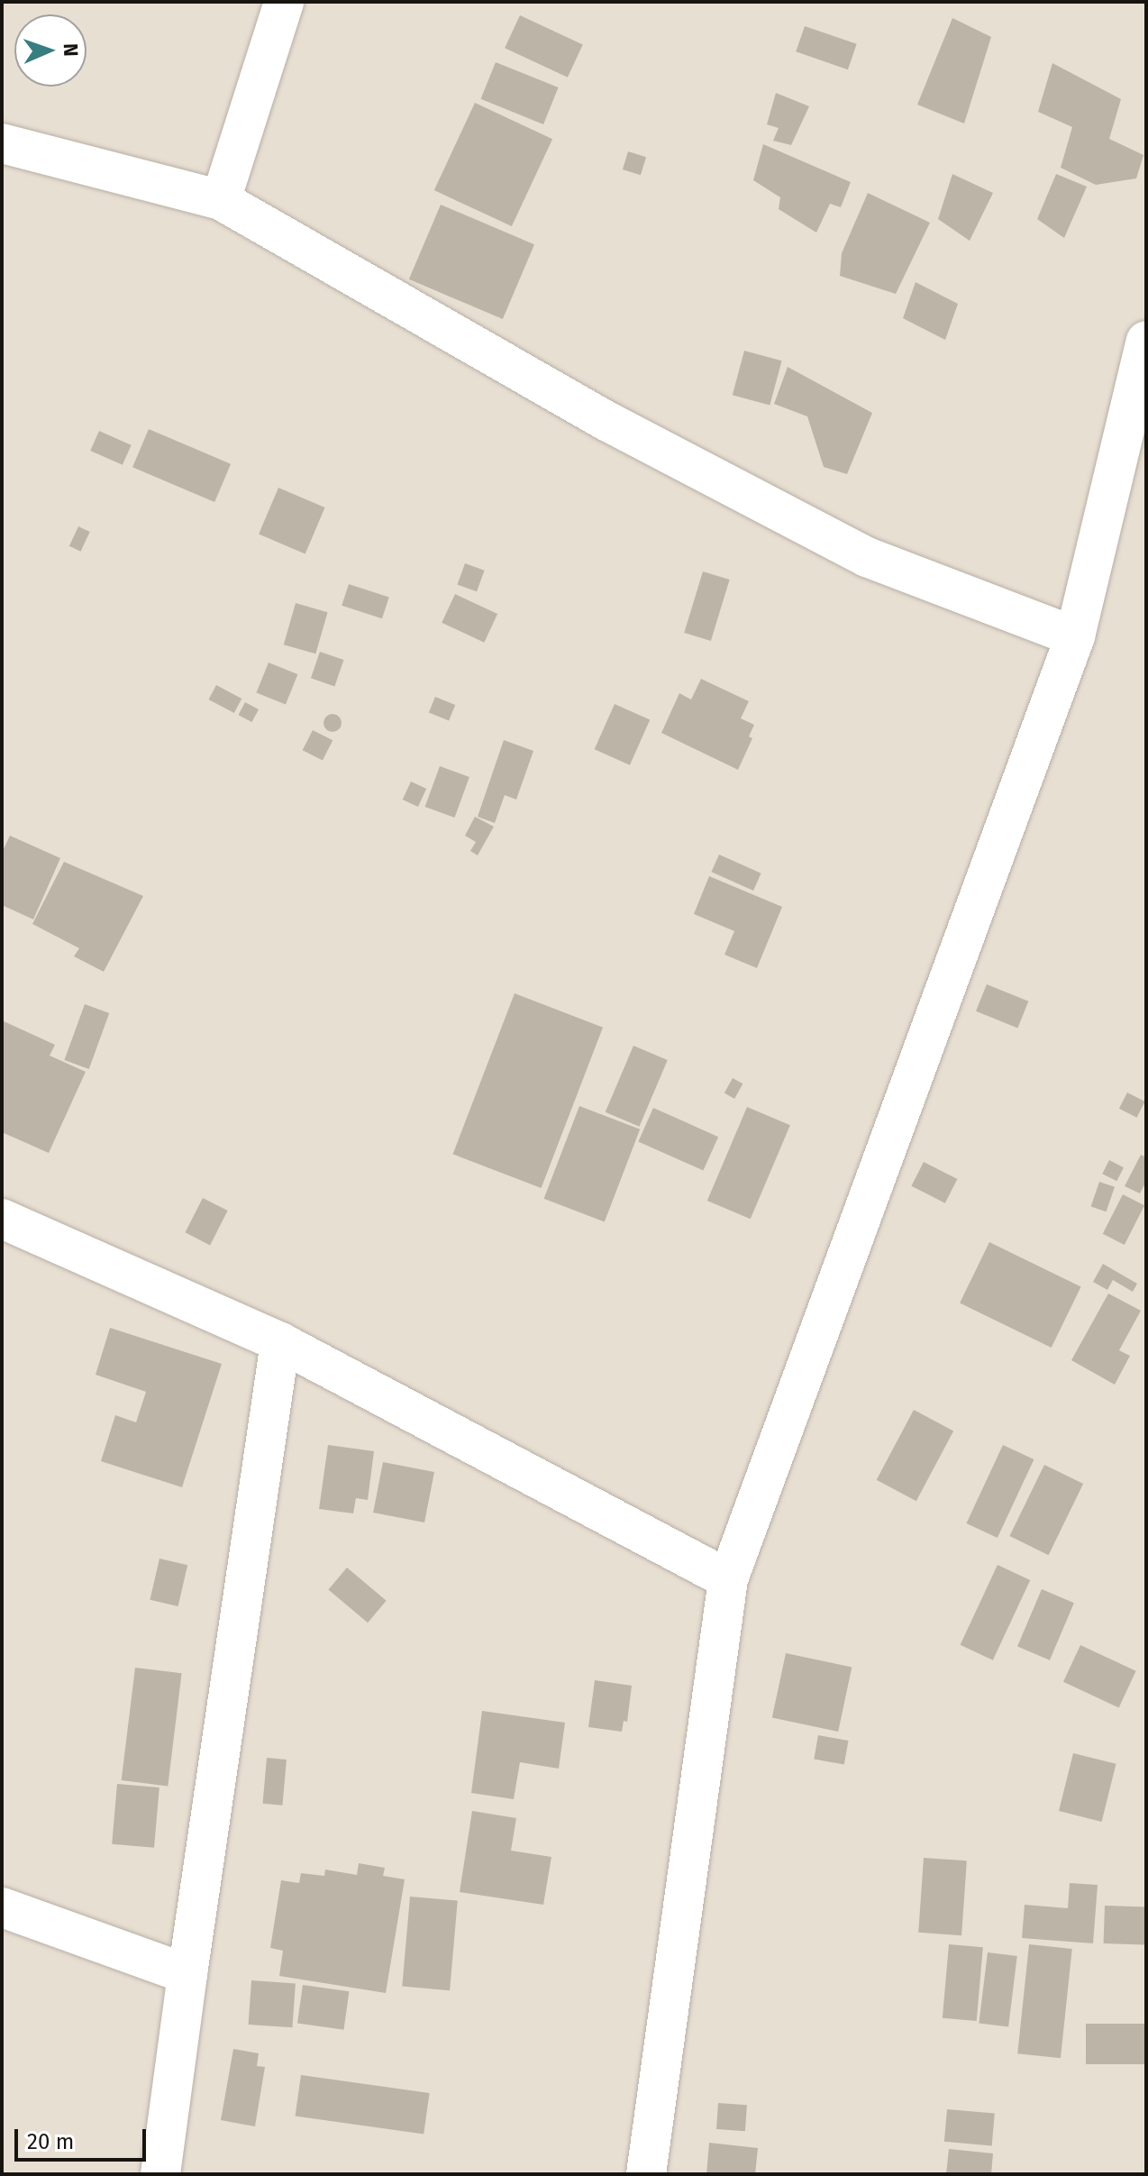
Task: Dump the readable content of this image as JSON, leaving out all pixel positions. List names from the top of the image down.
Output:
{
  "scale_bar": "20 m",
  "north": "right"
}
